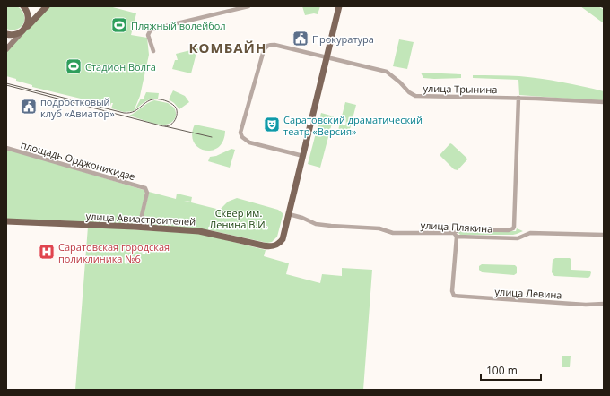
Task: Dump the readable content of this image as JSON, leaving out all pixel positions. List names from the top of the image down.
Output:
{
  "streets": {
    "main road": ["улица Авиастроителей"],
    "street": [
      "улица Трынина",
      "площадь Орджоникидзе",
      "улица Плякина",
      "улица Левина"
    ]
  },
  "crossings": [
    ["площадь Орджоникидзе", "улица Авиастроителей"],
    ["улица Авиастроителей", "улица Плякина"],
    ["улица Плякина", "улица Левина"]
  ],
  "districts": ["КОМБАЙН"],
  "parks": ["Сквер им. Ленина В.И."],
  "places": {
    "sports": ["Пляжный волейбол", "Стадион Волга"],
    "public building": ["Прокуратура", "подростковый клуб «Авиатор»"],
    "theatre": ["Саратовский драматический театр «Версия»"],
    "hospital": ["Саратовская городская поликлиника №6"]
  },
  "scale_bar": "100 m"
}
